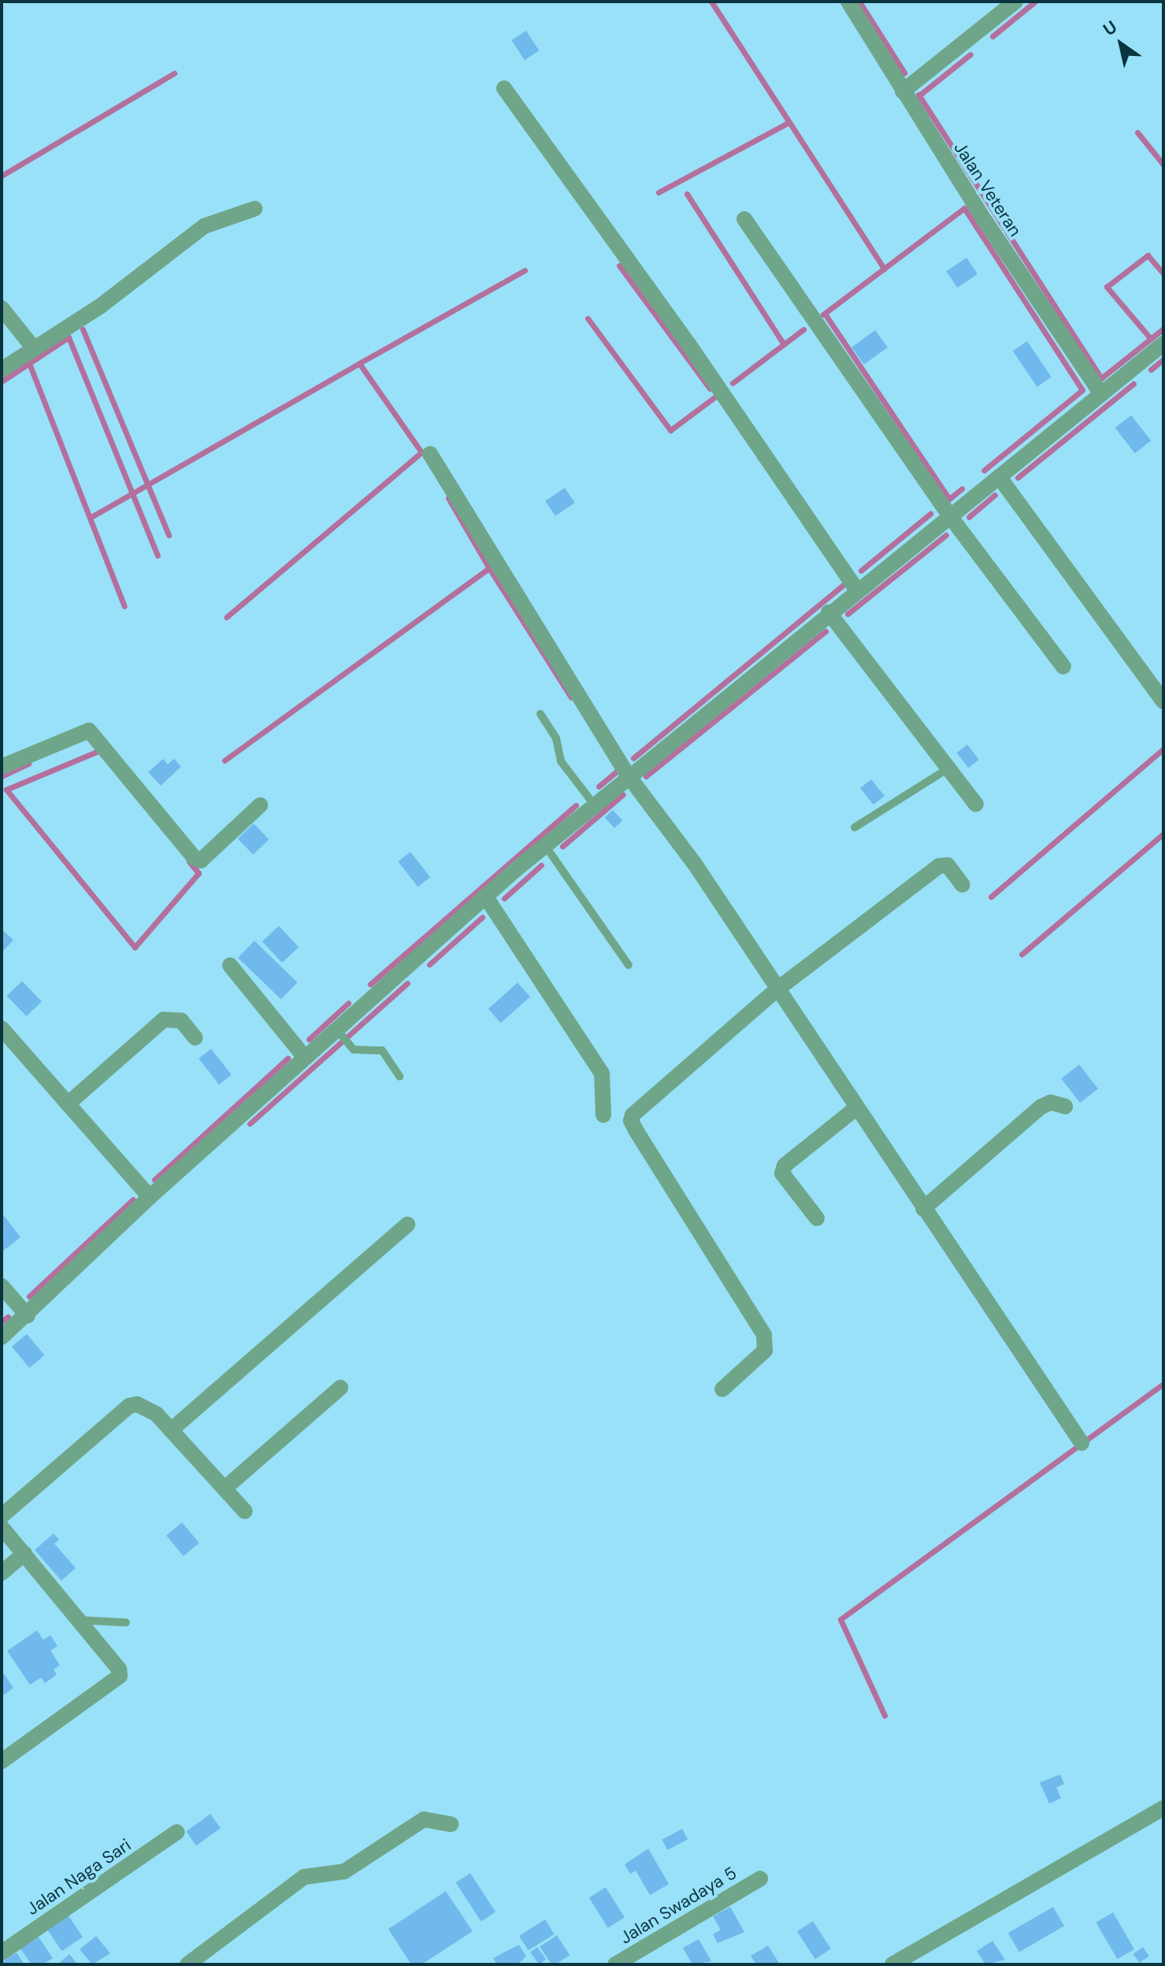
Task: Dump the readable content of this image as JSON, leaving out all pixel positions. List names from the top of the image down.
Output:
{
  "streets": {
    "street": ["Jalan Veteran", "Jalan Naga Sari", "Jalan Swadaya 5"]
  },
  "north": "top left"
}
